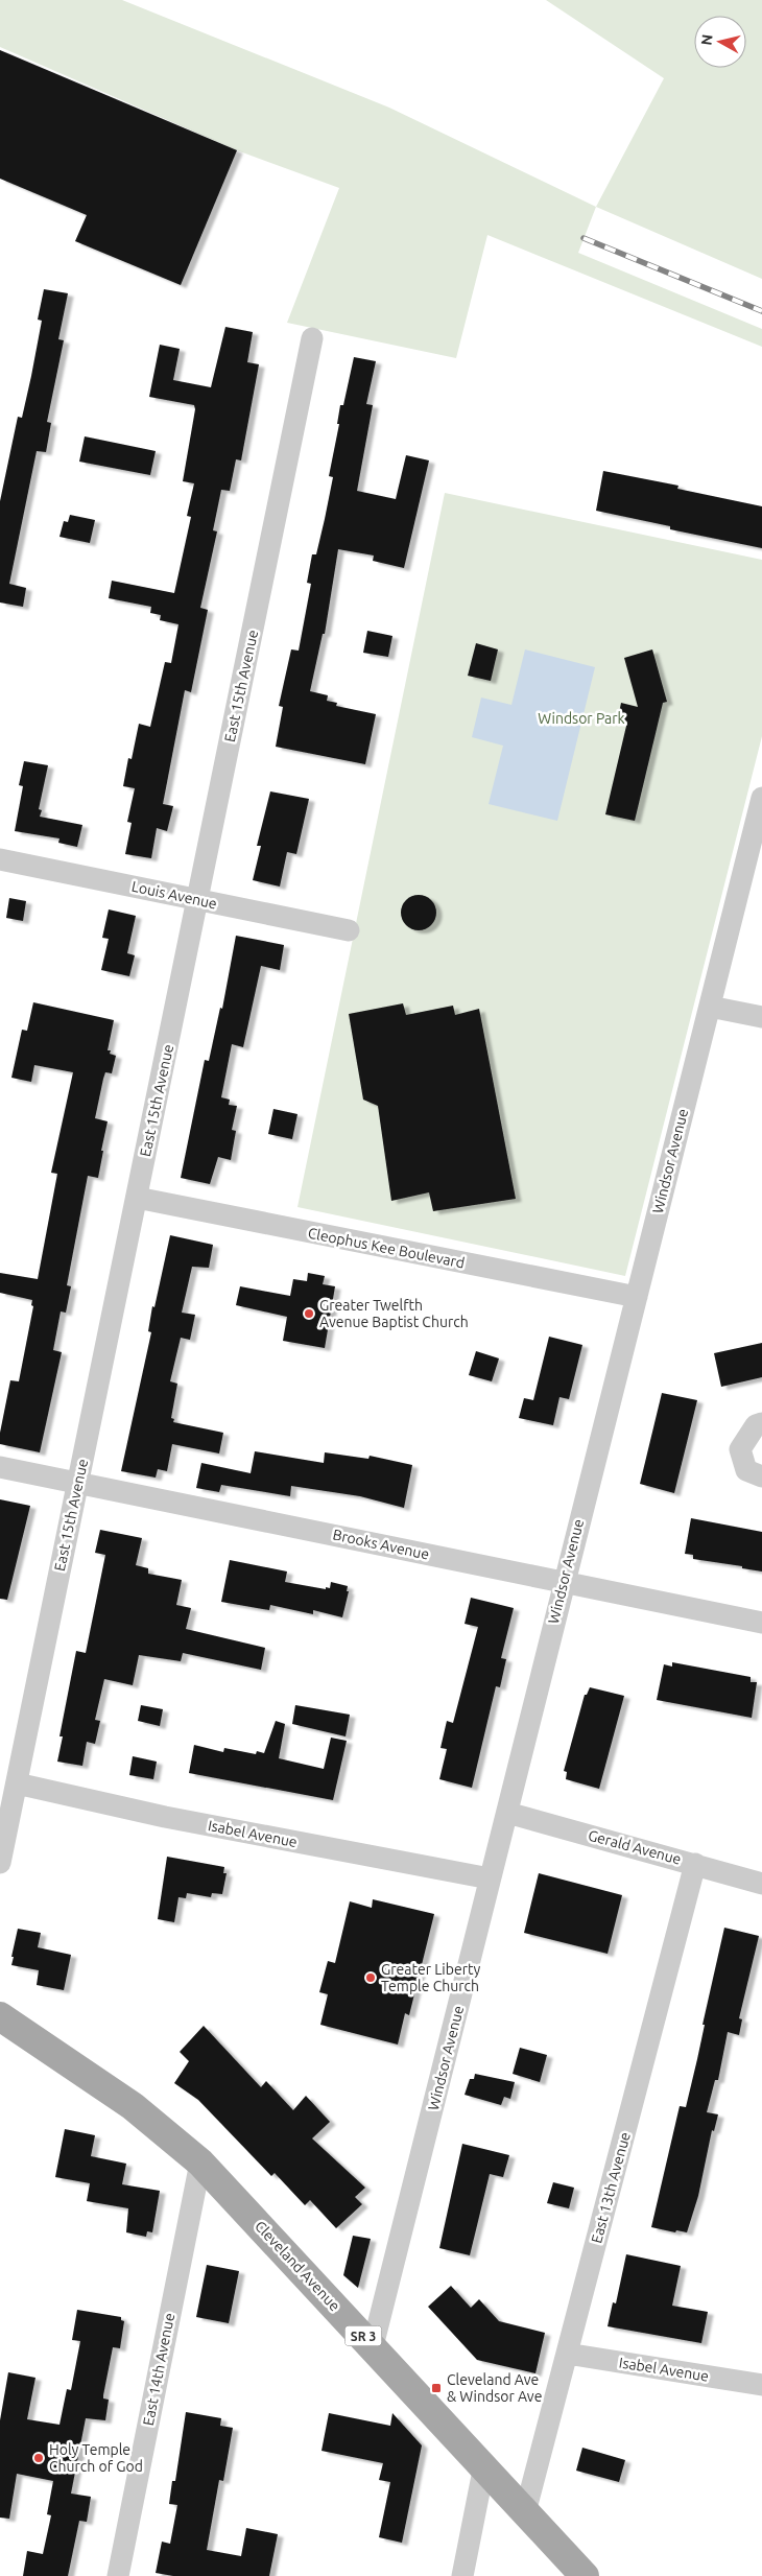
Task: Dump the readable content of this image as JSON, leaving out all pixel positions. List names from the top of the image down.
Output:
{
  "streets": {
    "main road": ["Cleveland Avenue", "SR 3"],
    "street": [
      "East 15th Avenue",
      "Louis Avenue",
      "Windsor Avenue",
      "Cleophus Kee Boulevard",
      "Brooks Avenue",
      "Isabel Avenue",
      "Gerald Avenue",
      "East 13th Avenue",
      "East 14th Avenue"
    ]
  },
  "crossings": [
    ["East 15th Avenue", "Louis Avenue"],
    ["East 15th Avenue", "Cleophus Kee Boulevard"],
    ["East 15th Avenue", "Brooks Avenue"],
    ["East 15th Avenue", "Isabel Avenue"],
    ["Windsor Avenue", "Cleophus Kee Boulevard"],
    ["Windsor Avenue", "Brooks Avenue"],
    ["Windsor Avenue", "Isabel Avenue"],
    ["Windsor Avenue", "Gerald Avenue"],
    ["Windsor Avenue", "Cleveland Avenue"],
    ["Isabel Avenue", "East 13th Avenue"],
    ["Gerald Avenue", "East 13th Avenue"],
    ["East 13th Avenue", "Cleveland Avenue"],
    ["Cleveland Avenue", "East 14th Avenue"]
  ],
  "parks": ["Windsor Park"],
  "places": {
    "other": ["Greater Twelfth Avenue Baptist Church", "Greater Liberty Temple Church", "Holy Temple Church of God"],
    "transit": ["Cleveland Ave & Windsor Ave"]
  },
  "north": "left"
}
